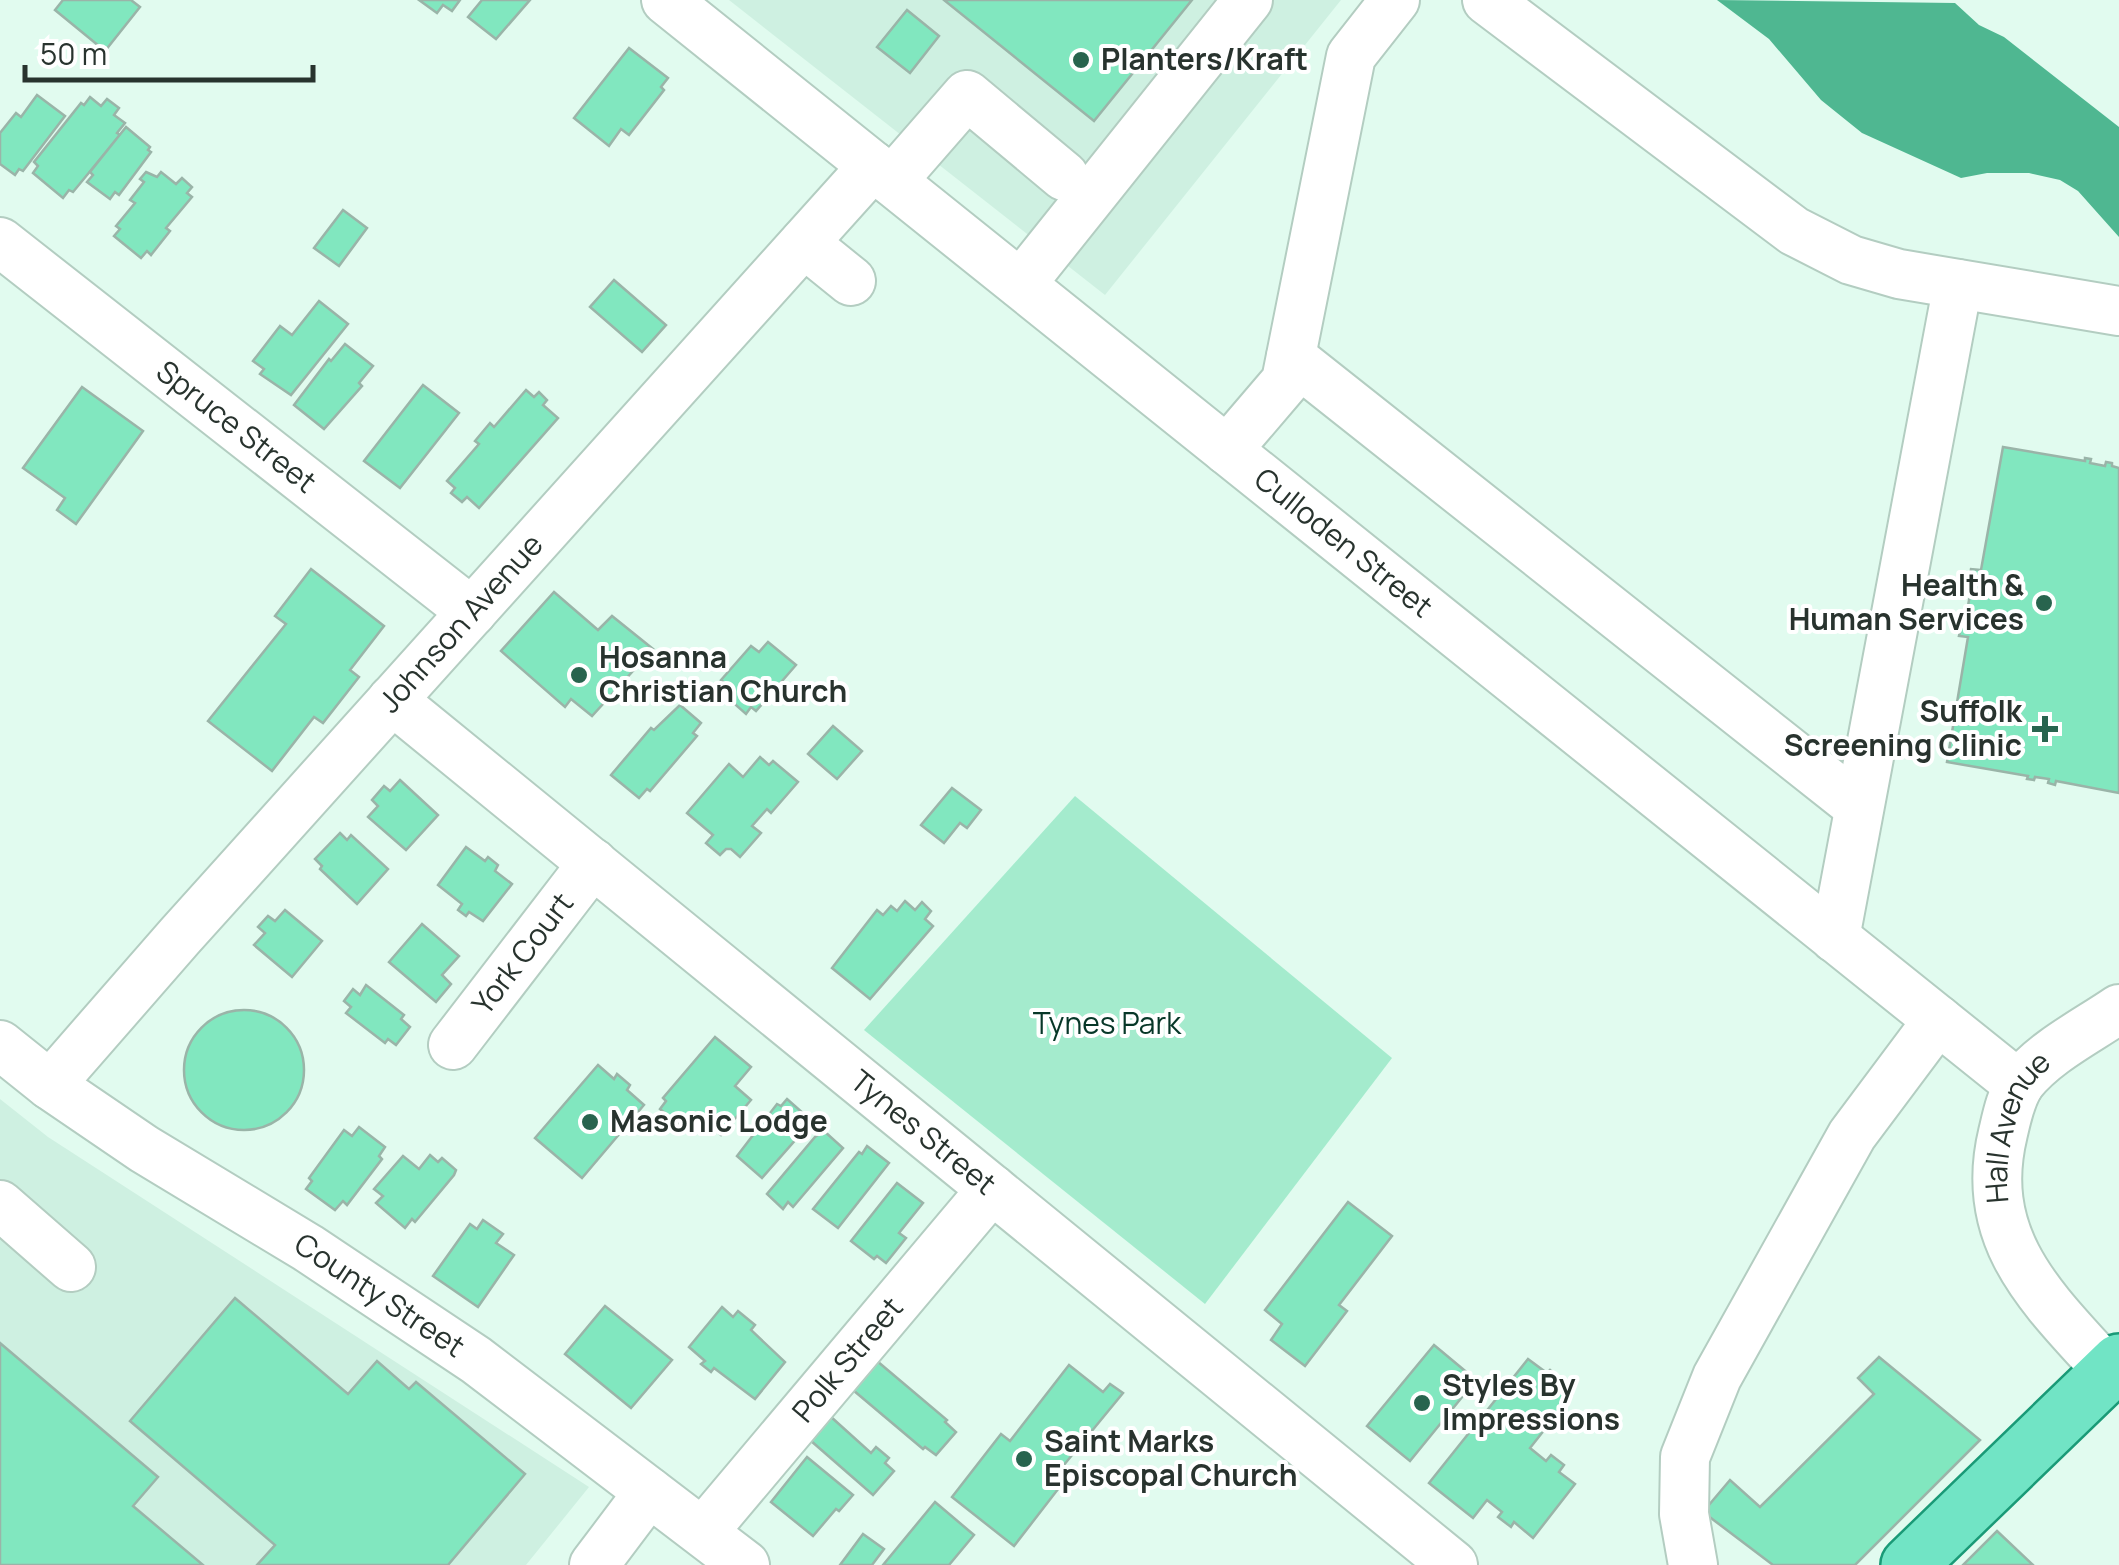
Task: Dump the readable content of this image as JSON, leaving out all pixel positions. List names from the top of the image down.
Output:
{
  "streets": {
    "street": [
      "Spruce Street",
      "Culloden Street",
      "Johnson Avenue",
      "York Court",
      "Tynes Street",
      "Hall Avenue",
      "County Street",
      "Polk Street"
    ]
  },
  "crossings": [
    ["Spruce Street", "Johnson Avenue"],
    ["Culloden Street", "Johnson Avenue"],
    ["Culloden Street", "Hall Avenue"],
    ["Johnson Avenue", "Tynes Street"],
    ["Johnson Avenue", "County Street"],
    ["York Court", "Tynes Street"],
    ["Tynes Street", "Polk Street"],
    ["County Street", "Polk Street"]
  ],
  "parks": ["Tynes Park"],
  "places": {
    "other": [
      "Planters/Kraft",
      "Health & Human Services",
      "Hosanna Christian Church",
      "Masonic Lodge",
      "Styles By Impressions",
      "Saint Marks Episcopal Church"
    ],
    "health": ["Suffolk Screening Clinic"]
  },
  "scale_bar": "50 m"
}
